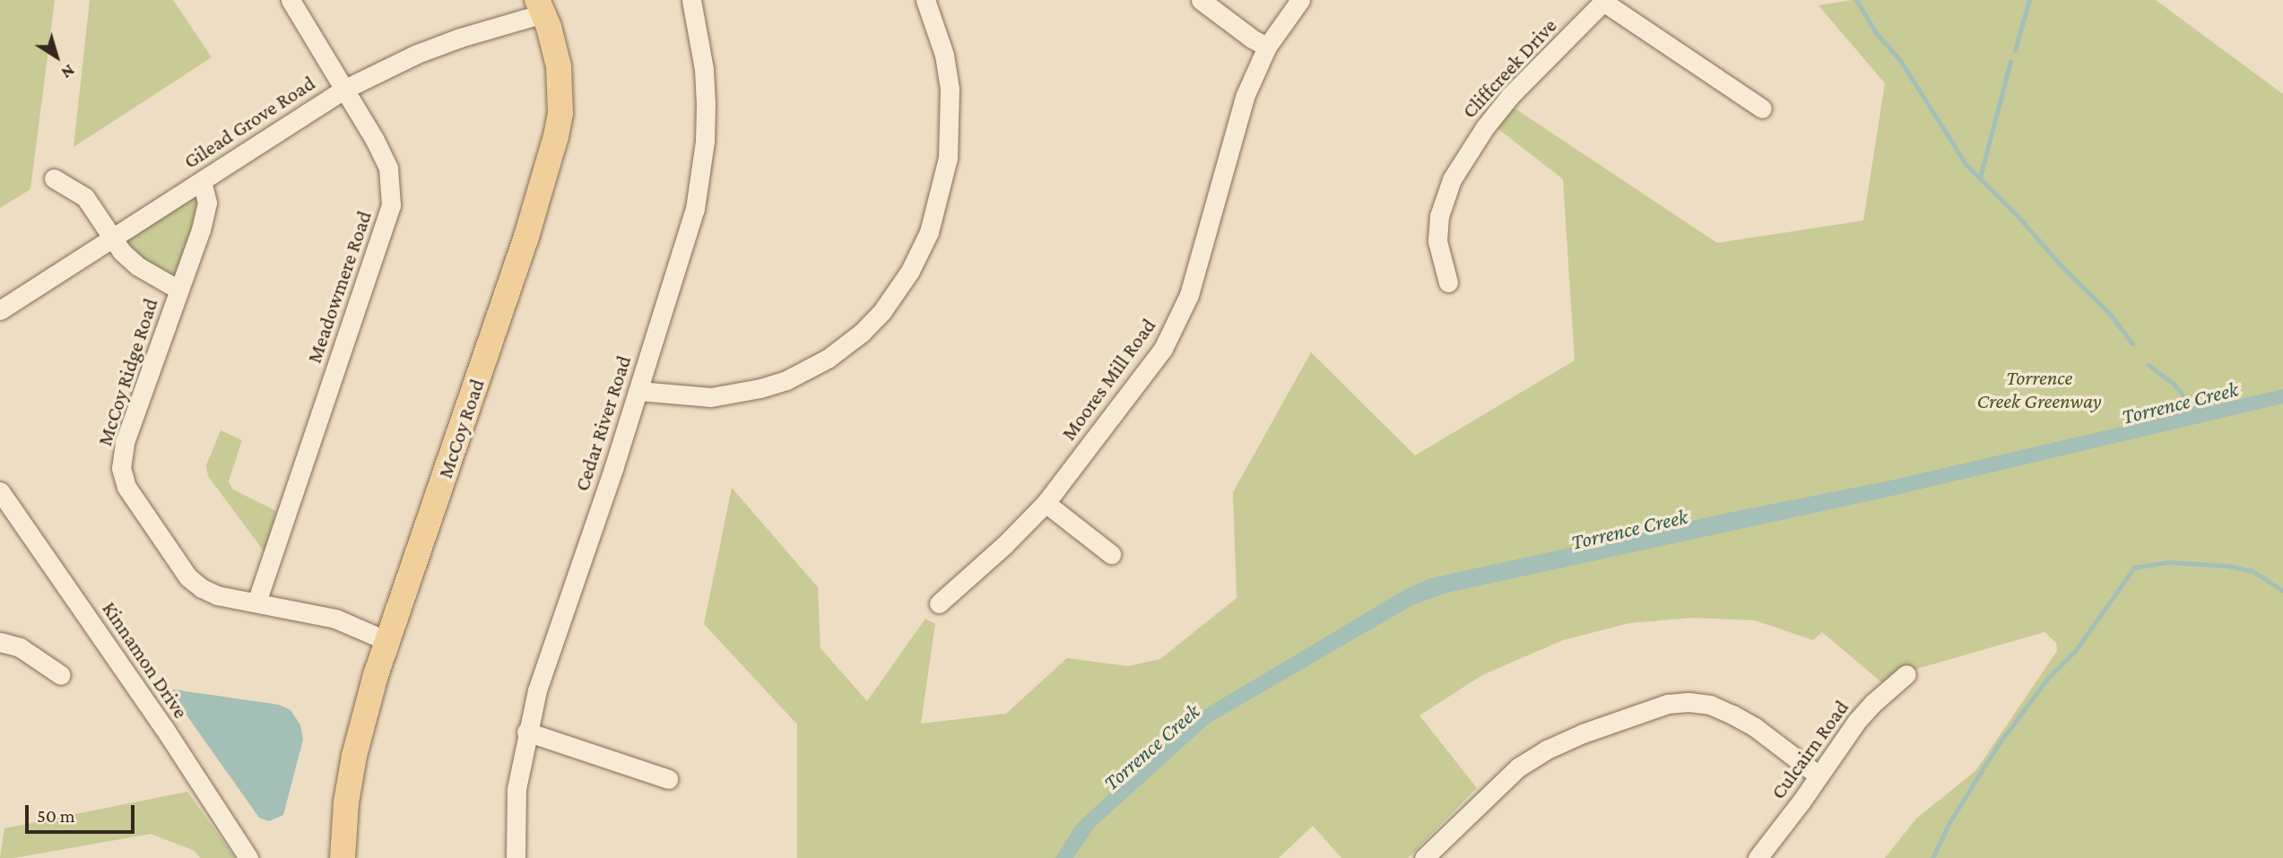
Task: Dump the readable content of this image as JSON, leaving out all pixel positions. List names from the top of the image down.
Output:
{
  "streets": {
    "main road": ["McCoy Road"],
    "street": [
      "Cliffcreek Drive",
      "Gilead Grove Road",
      "Meadowmere Road",
      "McCoy Ridge Road",
      "Moores Mill Road",
      "Cedar River Road",
      "Kinnamon Drive",
      "Culcairn Road"
    ]
  },
  "crossings": [
    ["Gilead Grove Road", "Meadowmere Road"],
    ["Gilead Grove Road", "McCoy Ridge Road"],
    ["Gilead Grove Road", "McCoy Road"],
    ["Meadowmere Road", "McCoy Ridge Road"],
    ["McCoy Ridge Road", "McCoy Road"]
  ],
  "water": ["Torrence Creek"],
  "parks": ["Torrence Creek Greenway"],
  "scale_bar": "50 m",
  "north": "bottom right"
}
